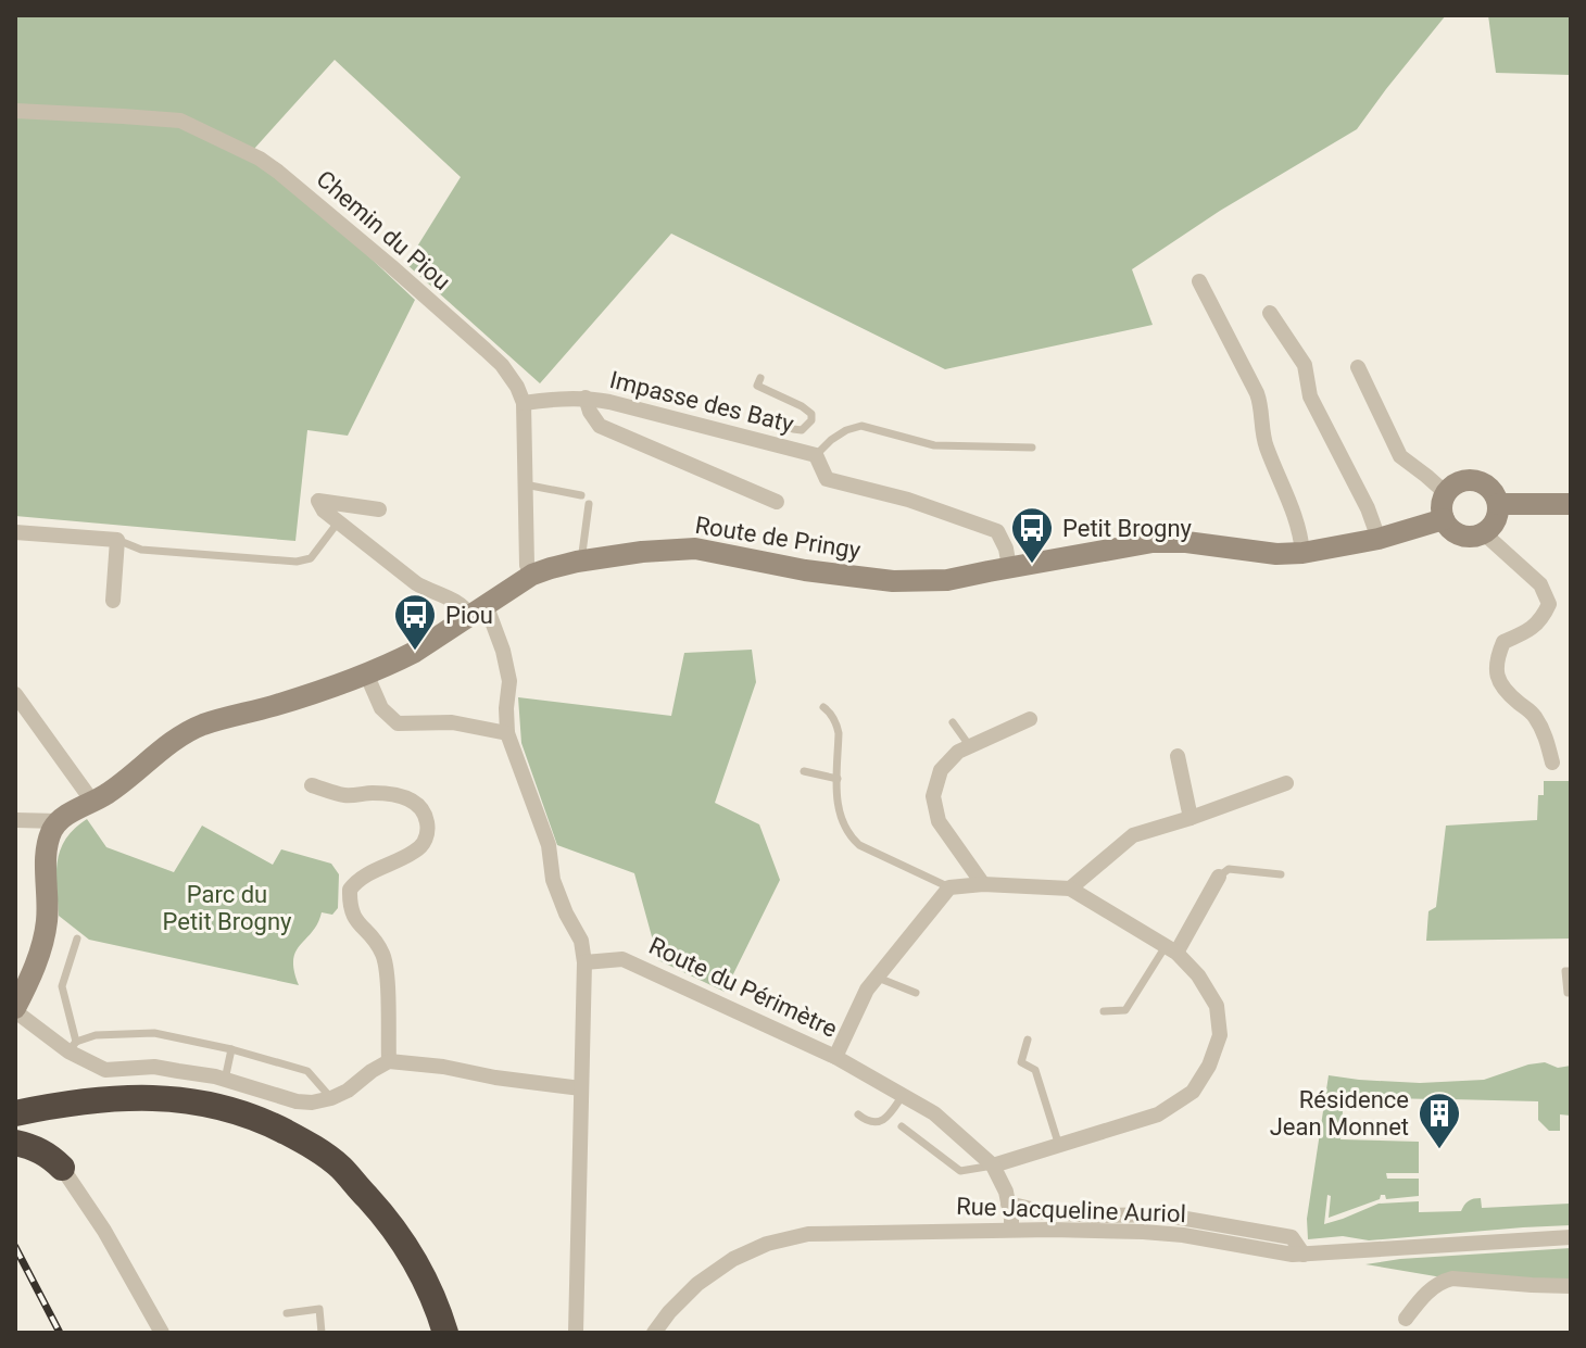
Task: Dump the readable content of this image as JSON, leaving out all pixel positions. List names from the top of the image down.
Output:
{
  "streets": {
    "street": [
      "Chemin du Piou",
      "Impasse des Baty",
      "Route de Pringy",
      "Route du Périmètre",
      "Rue Jacqueline Auriol"
    ]
  },
  "crossings": [
    ["Chemin du Piou", "Impasse des Baty"],
    ["Chemin du Piou", "Route de Pringy"],
    ["Route du Périmètre", "Rue Jacqueline Auriol"]
  ],
  "parks": ["Parc du Petit Brogny"],
  "places": {
    "bus stop": ["Petit Brogny", "Piou"],
    "building": ["Résidence Jean Monnet"]
  }
}
